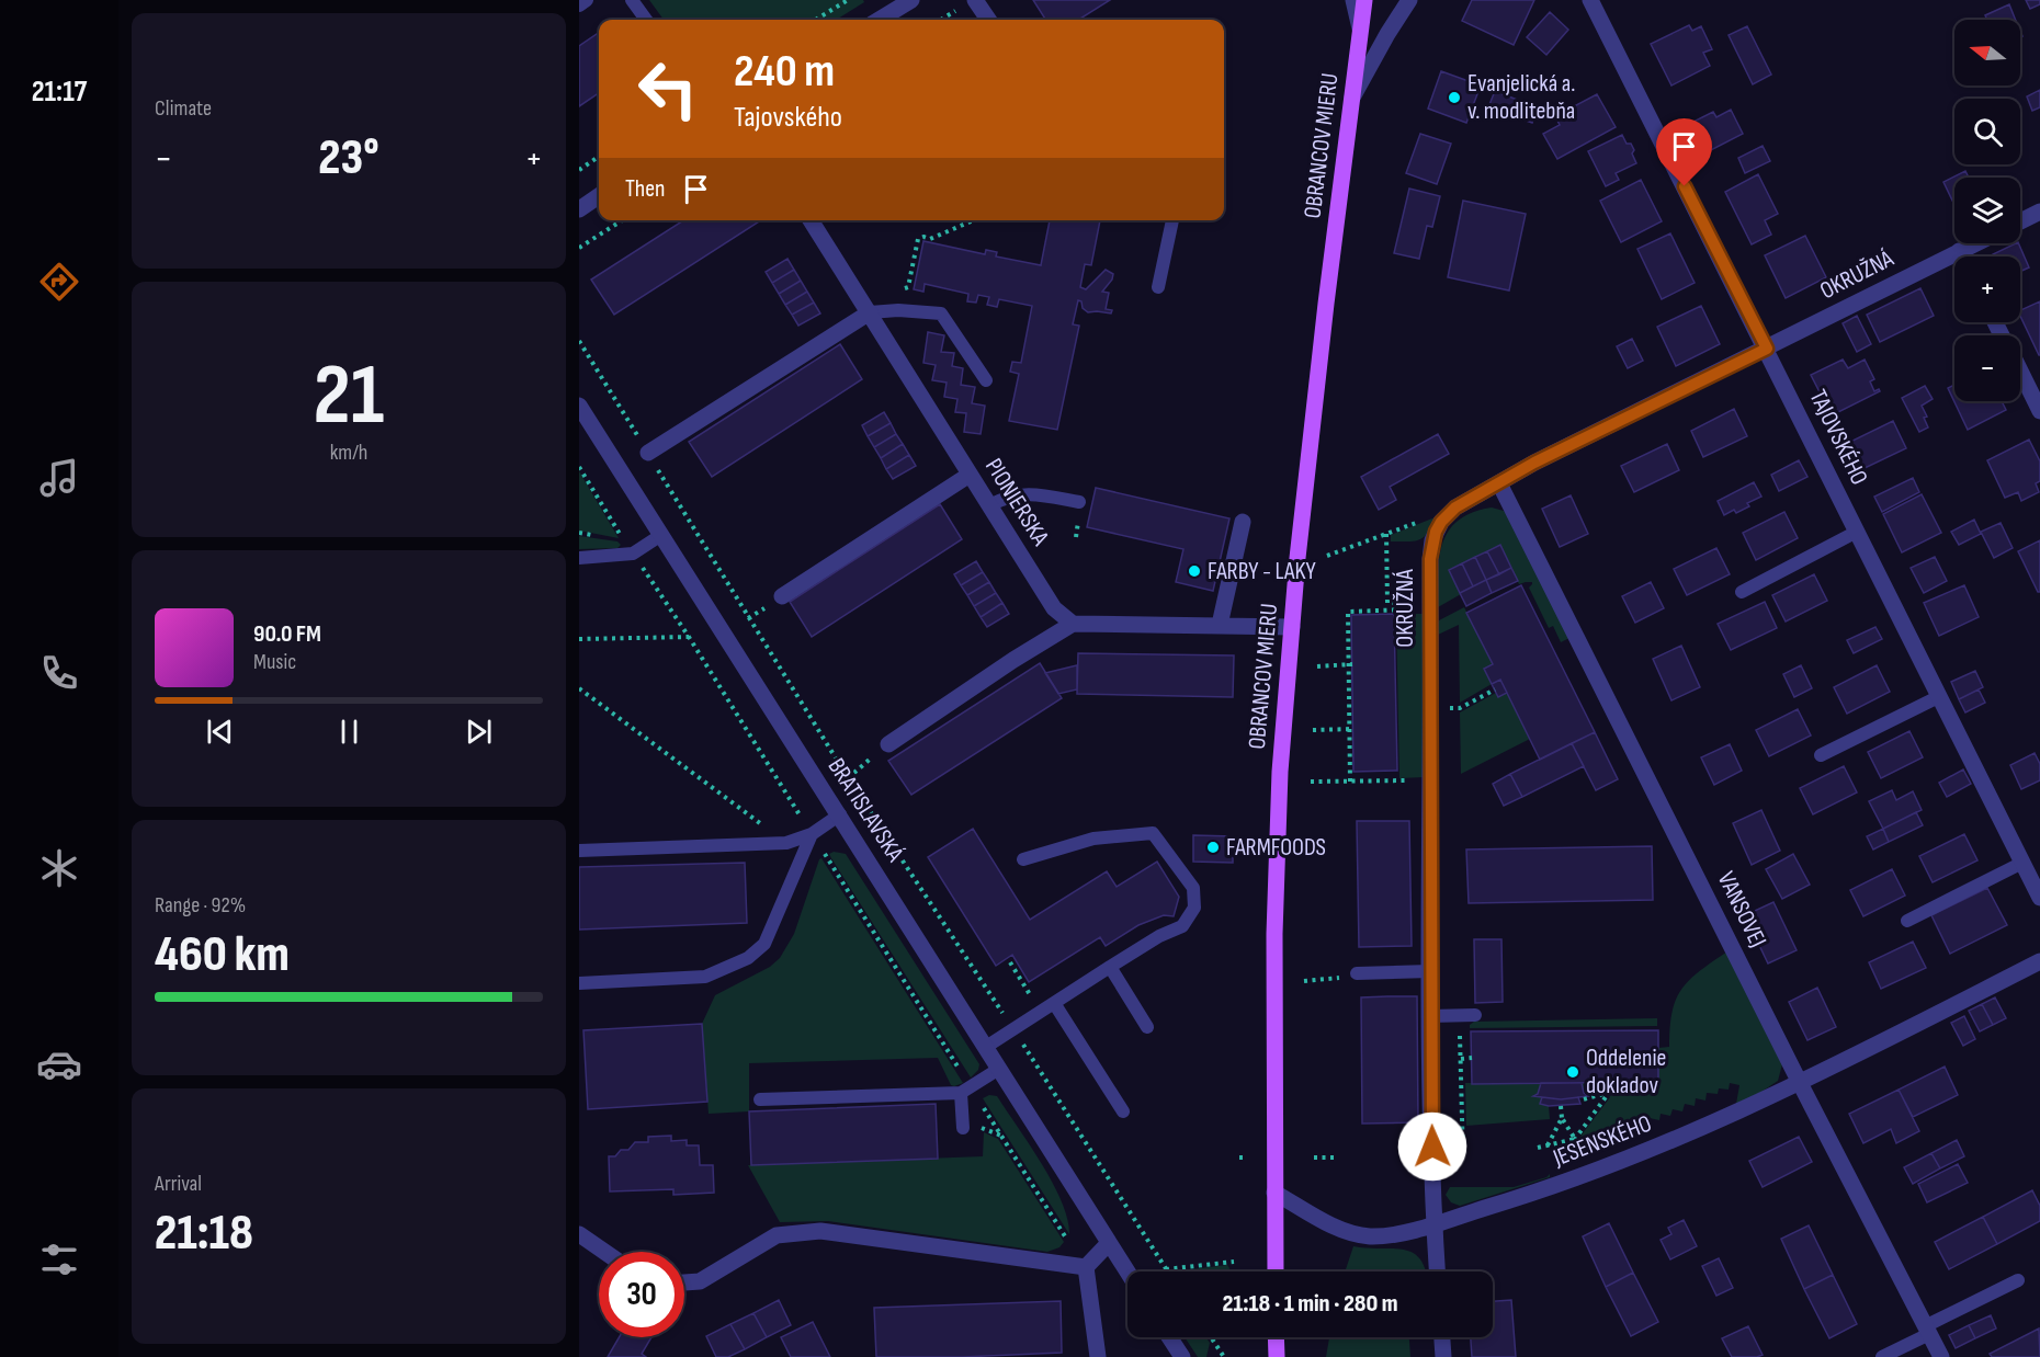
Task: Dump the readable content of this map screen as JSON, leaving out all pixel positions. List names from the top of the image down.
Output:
{
  "streets": {
    "main road": ["OBRANCOV MIERU"],
    "street": [
      "OKRUŽNÁ",
      "TAJOVSKÉHO",
      "PIONIERSKA",
      "BRATISLAVSKÁ",
      "VANSOVEJ",
      "JESENSKÉHO"
    ]
  },
  "crossings": [
    ["OBRANCOV MIERU", "JESENSKÉHO"],
    ["OKRUŽNÁ", "TAJOVSKÉHO"],
    ["OKRUŽNÁ", "VANSOVEJ"],
    ["OKRUŽNÁ", "JESENSKÉHO"],
    ["VANSOVEJ", "JESENSKÉHO"]
  ],
  "places": [
    "Evanjelická a. v. modlitebňa",
    "FARBY - LAKY",
    "FARMFOODS",
    "Oddelenie dokladov"
  ],
  "north": "left",
  "page": {
    "tabs": "21:17",
    "tile": [
      "Climate",
      ["21", "km/h"],
      ["Range · 92%", "460 km"],
      ["Arrival", "21:18"]
    ],
    "map_buttons": ["+", "−"],
    "turn": ["240 m", "Tajovského"],
    "heat": ["−", "23°", "+"],
    "then": "Then",
    "song": ["90.0 FM", "Music"],
    "limit": "30",
    "trip": "21:18 · 1 min · 280 m"
  }
}
